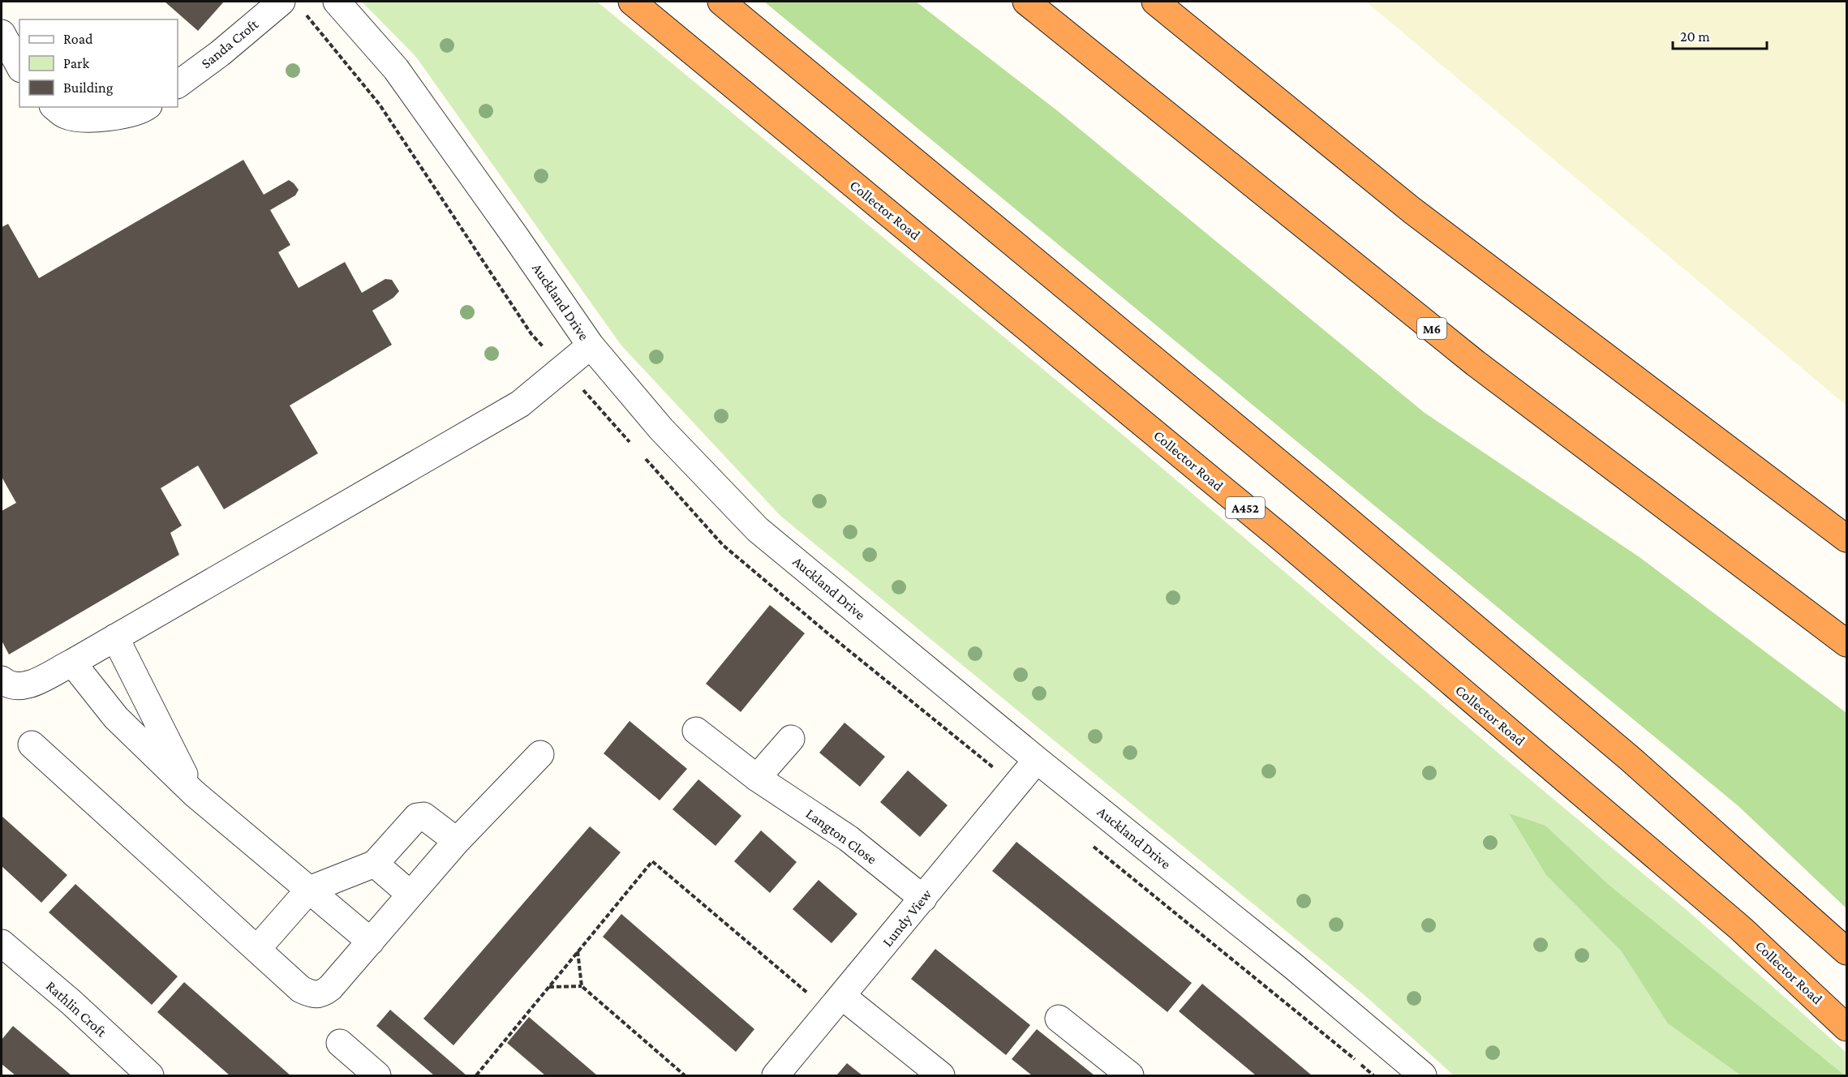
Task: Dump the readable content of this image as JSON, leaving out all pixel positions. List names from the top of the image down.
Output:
{
  "streets": {
    "highway": ["Collector Road", "M6", "A452"],
    "street": [
      "Sanda Croft",
      "Auckland Drive",
      "Langton Close",
      "Lundy View",
      "Rathlin Croft"
    ]
  },
  "crossings": [
    ["Auckland Drive", "Lundy View"],
    ["Langton Close", "Lundy View"]
  ],
  "legend": ["Road", "Park", "Building"],
  "scale_bar": "20 m"
}
